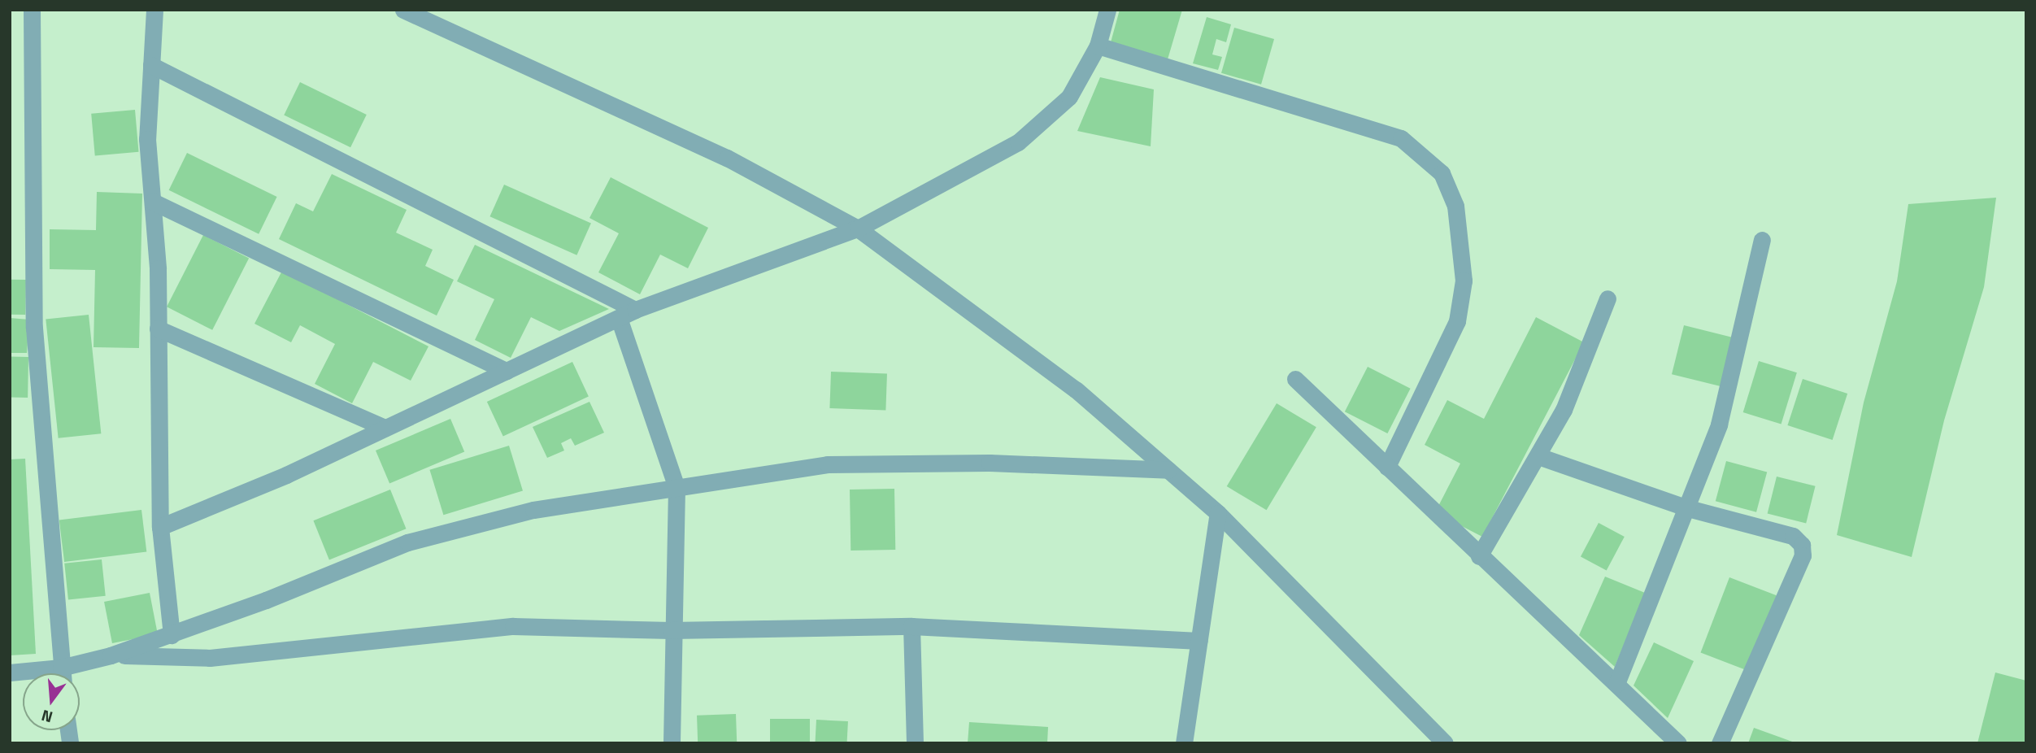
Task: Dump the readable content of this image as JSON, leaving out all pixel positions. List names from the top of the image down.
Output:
{
  "north": "bottom"
}
